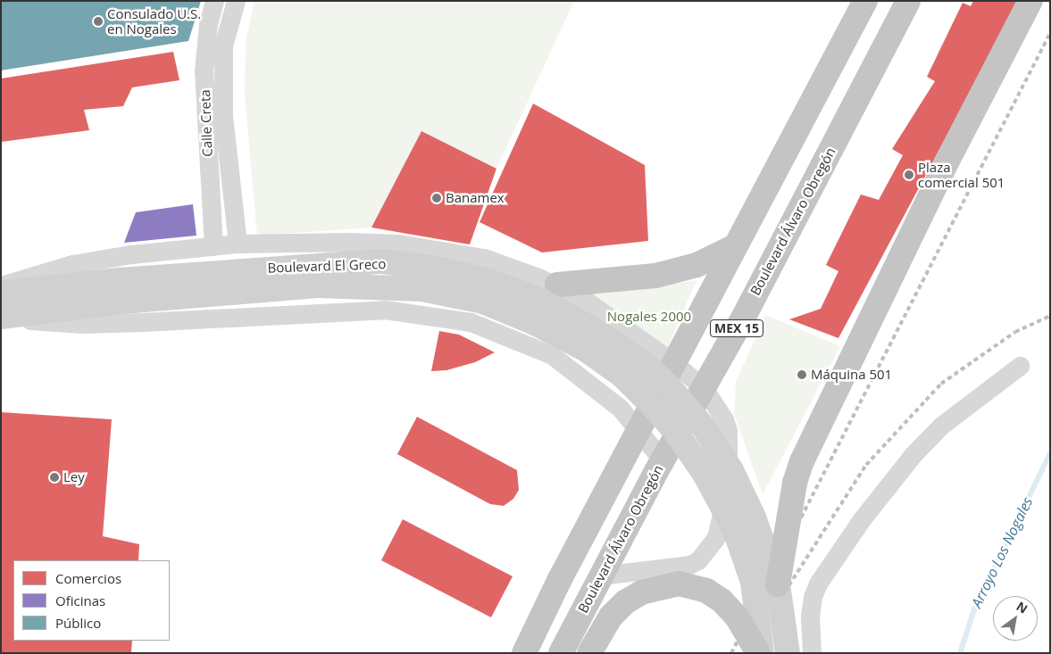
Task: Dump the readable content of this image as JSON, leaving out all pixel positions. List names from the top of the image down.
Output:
{
  "streets": {
    "highway": ["Boulevard Álvaro Obregón", "MEX 15"],
    "main road": ["Boulevard El Greco"],
    "street": ["Calle Creta"]
  },
  "water": ["Arroyo Los Nogales"],
  "parks": ["Nogales 2000"],
  "places": [
    "Consulado U.S. en Nogales",
    "Plaza comercial 501",
    "Banamex",
    "Máquina 501",
    "Ley"
  ],
  "legend": ["Comercios", "Oficinas", "Público"],
  "north": "top right"
}
